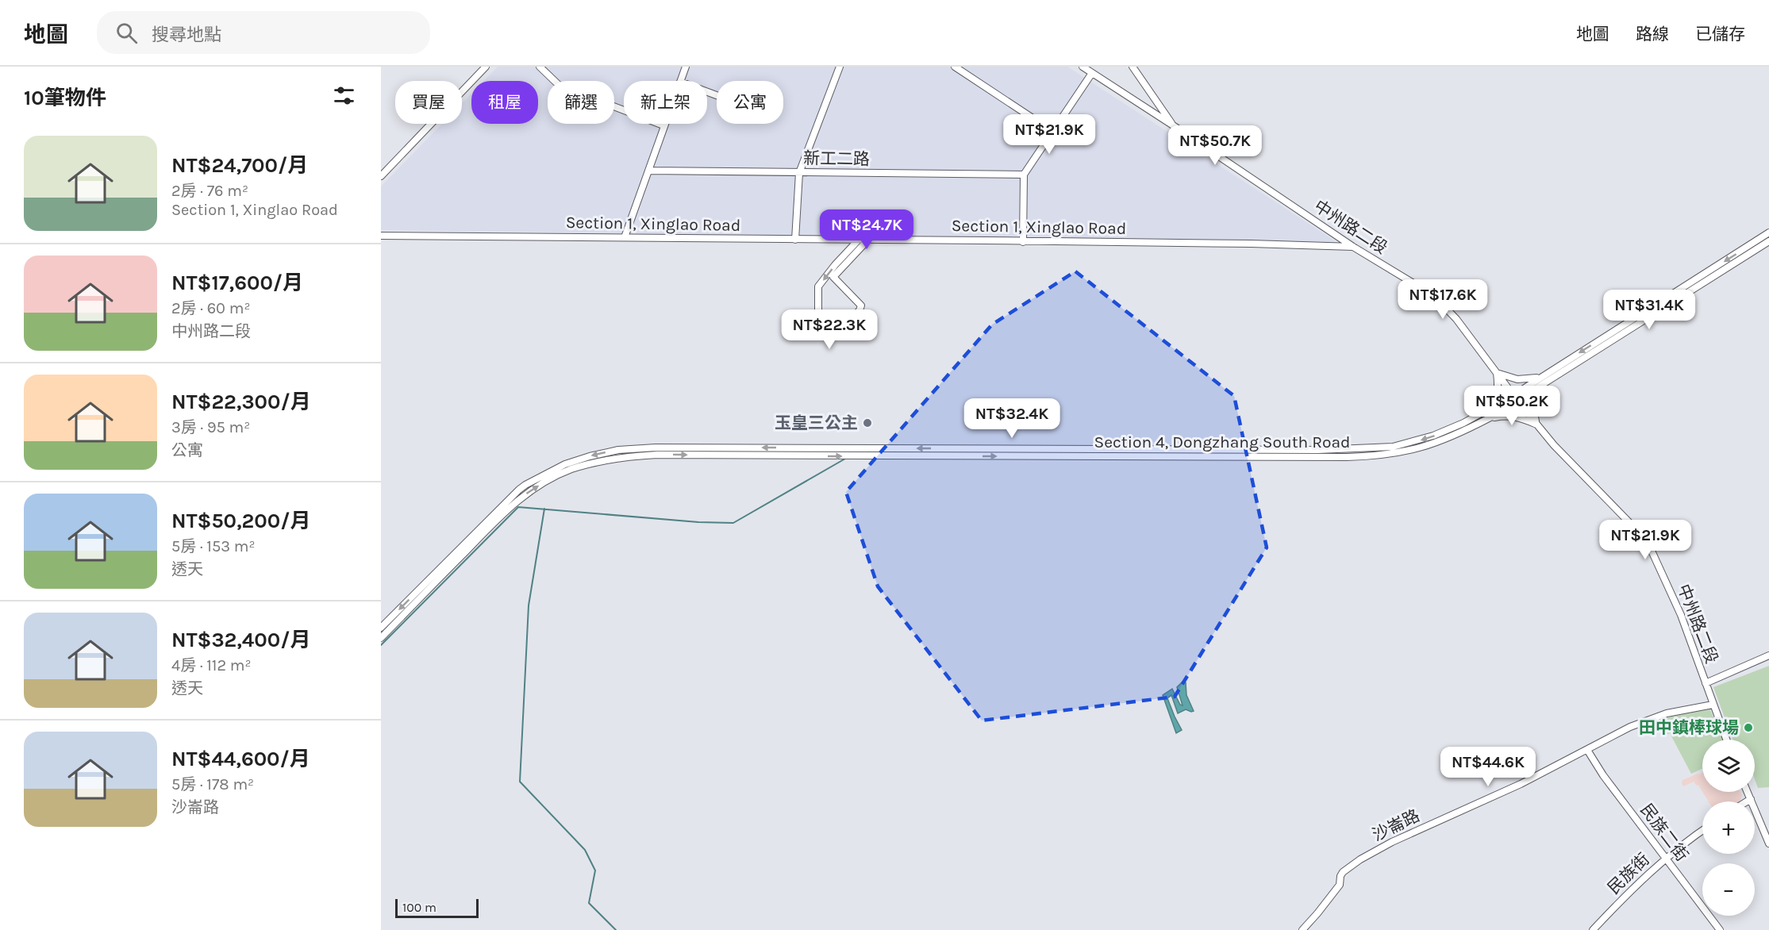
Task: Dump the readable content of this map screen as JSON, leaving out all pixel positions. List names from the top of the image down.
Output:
{
  "streets": {
    "street": [
      "新工二路",
      "Section 1, Xinglao Road",
      "中州路二段",
      "Section 4, Dongzhang South Road",
      "沙崙路",
      "民族二街",
      "民族街"
    ]
  },
  "crossings": [
    ["Section 1, Xinglao Road", "中州路二段"],
    ["中州路二段", "Section 4, Dongzhang South Road"],
    ["中州路二段", "沙崙路"],
    ["沙崙路", "民族二街"],
    ["民族二街", "民族街"]
  ],
  "places": ["玉皇三公主", "田中鎮棒球場"],
  "scale_bar": "100 m",
  "page": {
    "header": "地圖",
    "search": "搜尋地點",
    "nav": ["地圖", "路線", "已儲存"],
    "heading": "10筆物件",
    "chip": [
      "買屋",
      "租屋",
      "篩選",
      "新上架",
      "公寓"
    ],
    "price": [
      "NT$21.9K",
      "NT$50.7K",
      "NT$24.7K",
      "NT$17.6K",
      "NT$31.4K",
      "NT$22.3K",
      "NT$50.2K",
      "NT$32.4K",
      "NT$21.9K",
      "NT$44.6K"
    ],
    "list": [
      {
        "name": "NT$24,700/月",
        "note": "2房 · 76 m² · Section 1, Xinglao Road"
      },
      {
        "name": "NT$17,600/月",
        "note": "2房 · 60 m² · 中州路二段"
      },
      {
        "name": "NT$22,300/月",
        "note": "3房 · 95 m² · 公寓"
      },
      {
        "name": "NT$50,200/月",
        "note": "5房 · 153 m² · 透天"
      },
      {
        "name": "NT$32,400/月",
        "note": "4房 · 112 m² · 透天"
      },
      {
        "name": "NT$44,600/月",
        "note": "5房 · 178 m² · 沙崙路"
      }
    ],
    "map_buttons": ["+", "−"],
    "scale": "100 m"
  }
}
